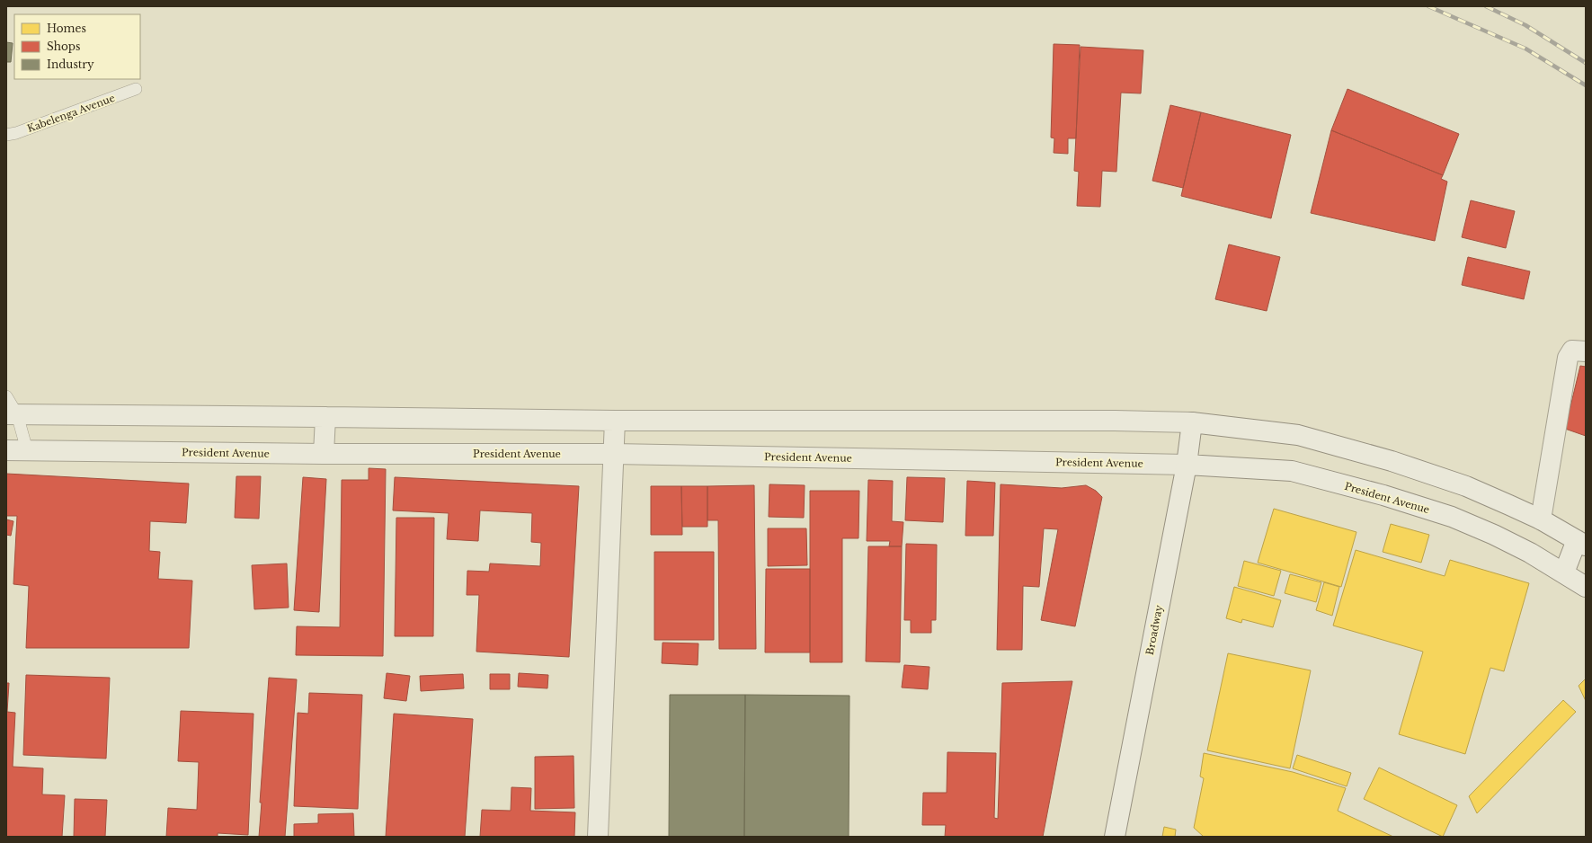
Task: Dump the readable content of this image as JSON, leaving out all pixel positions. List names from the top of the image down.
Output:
{
  "streets": {
    "street": ["President Avenue", "Broadway"],
    "lane": ["Kabelenga Avenue"]
  },
  "crossings": [
    ["President Avenue", "Broadway"]
  ],
  "legend": ["Homes", "Shops", "Industry"]
}
